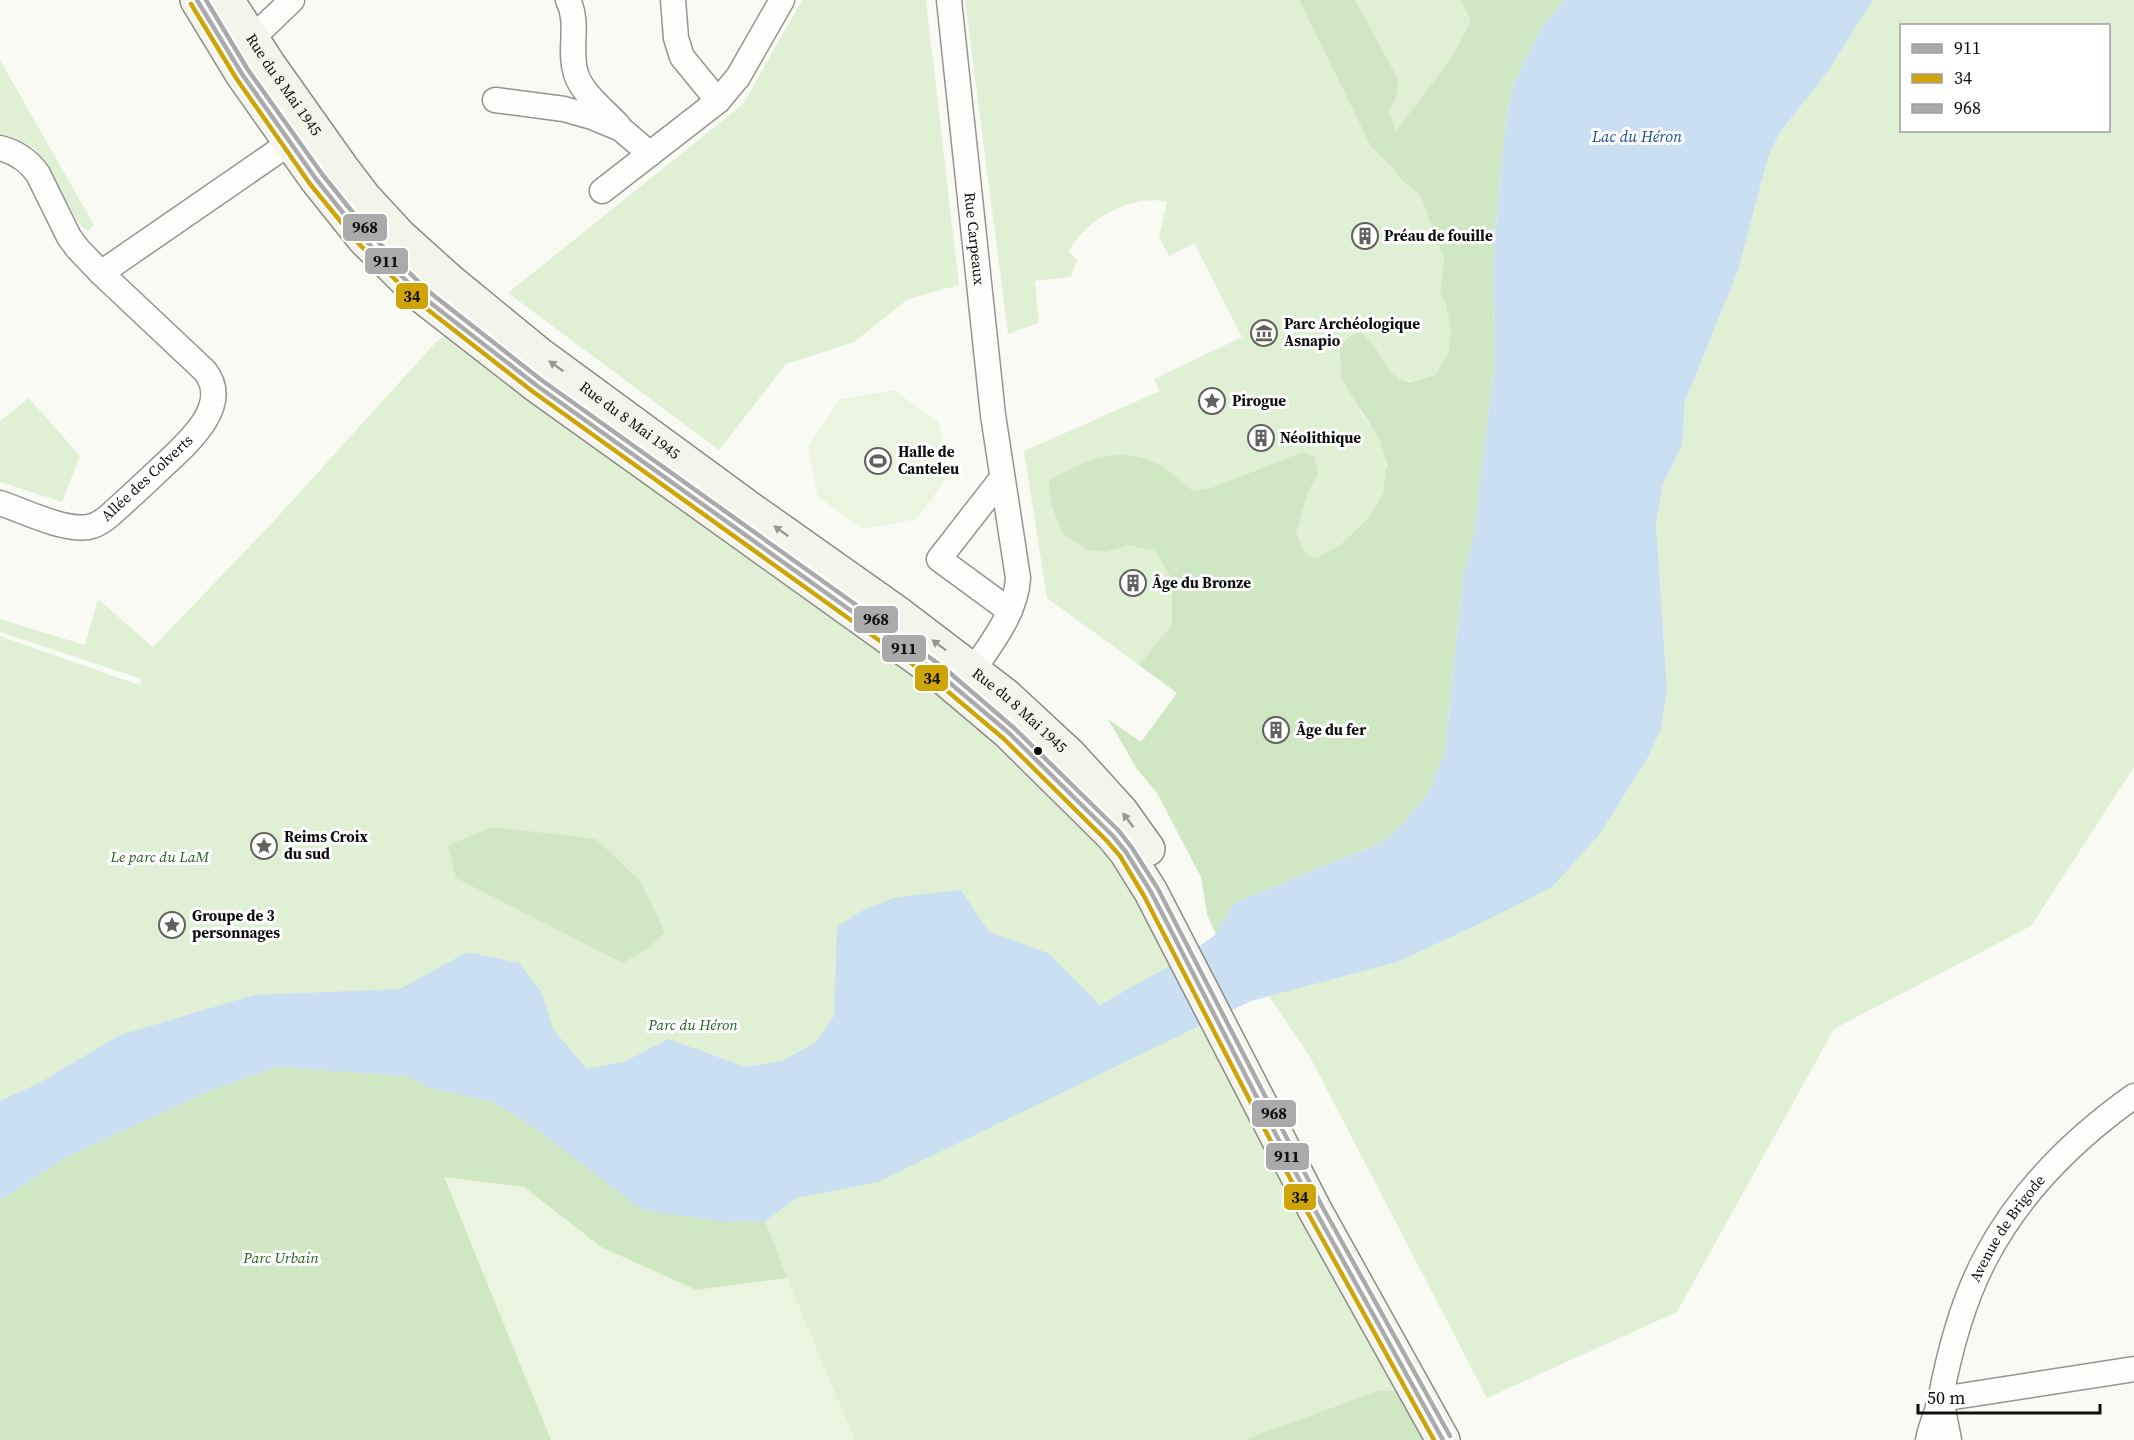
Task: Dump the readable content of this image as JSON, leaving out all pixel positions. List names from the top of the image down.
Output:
{
  "streets": {
    "main road": ["Rue du 8 Mai 1945"],
    "street": ["Rue Carpeaux", "Allée des Colverts", "Avenue de Brigode"]
  },
  "crossings": [
    ["Rue du 8 Mai 1945", "Rue Carpeaux"]
  ],
  "water": ["Lac du Héron"],
  "parks": ["Le parc du LaM", "Parc du Héron", "Parc Urbain"],
  "places": {
    "building": [
      "Préau de fouille",
      "Néolithique",
      "Âge du Bronze",
      "Âge du fer"
    ],
    "museum": ["Parc Archéologique Asnapio"],
    "place": ["Pirogue", "Reims Croix du sud", "Groupe de 3 personnages"],
    "sports": ["Halle de Canteleu"]
  },
  "lines": ["transit line 911", "transit line 968", "transit line 34"],
  "legend": ["911", "34", "968"],
  "scale_bar": "50 m"
}
